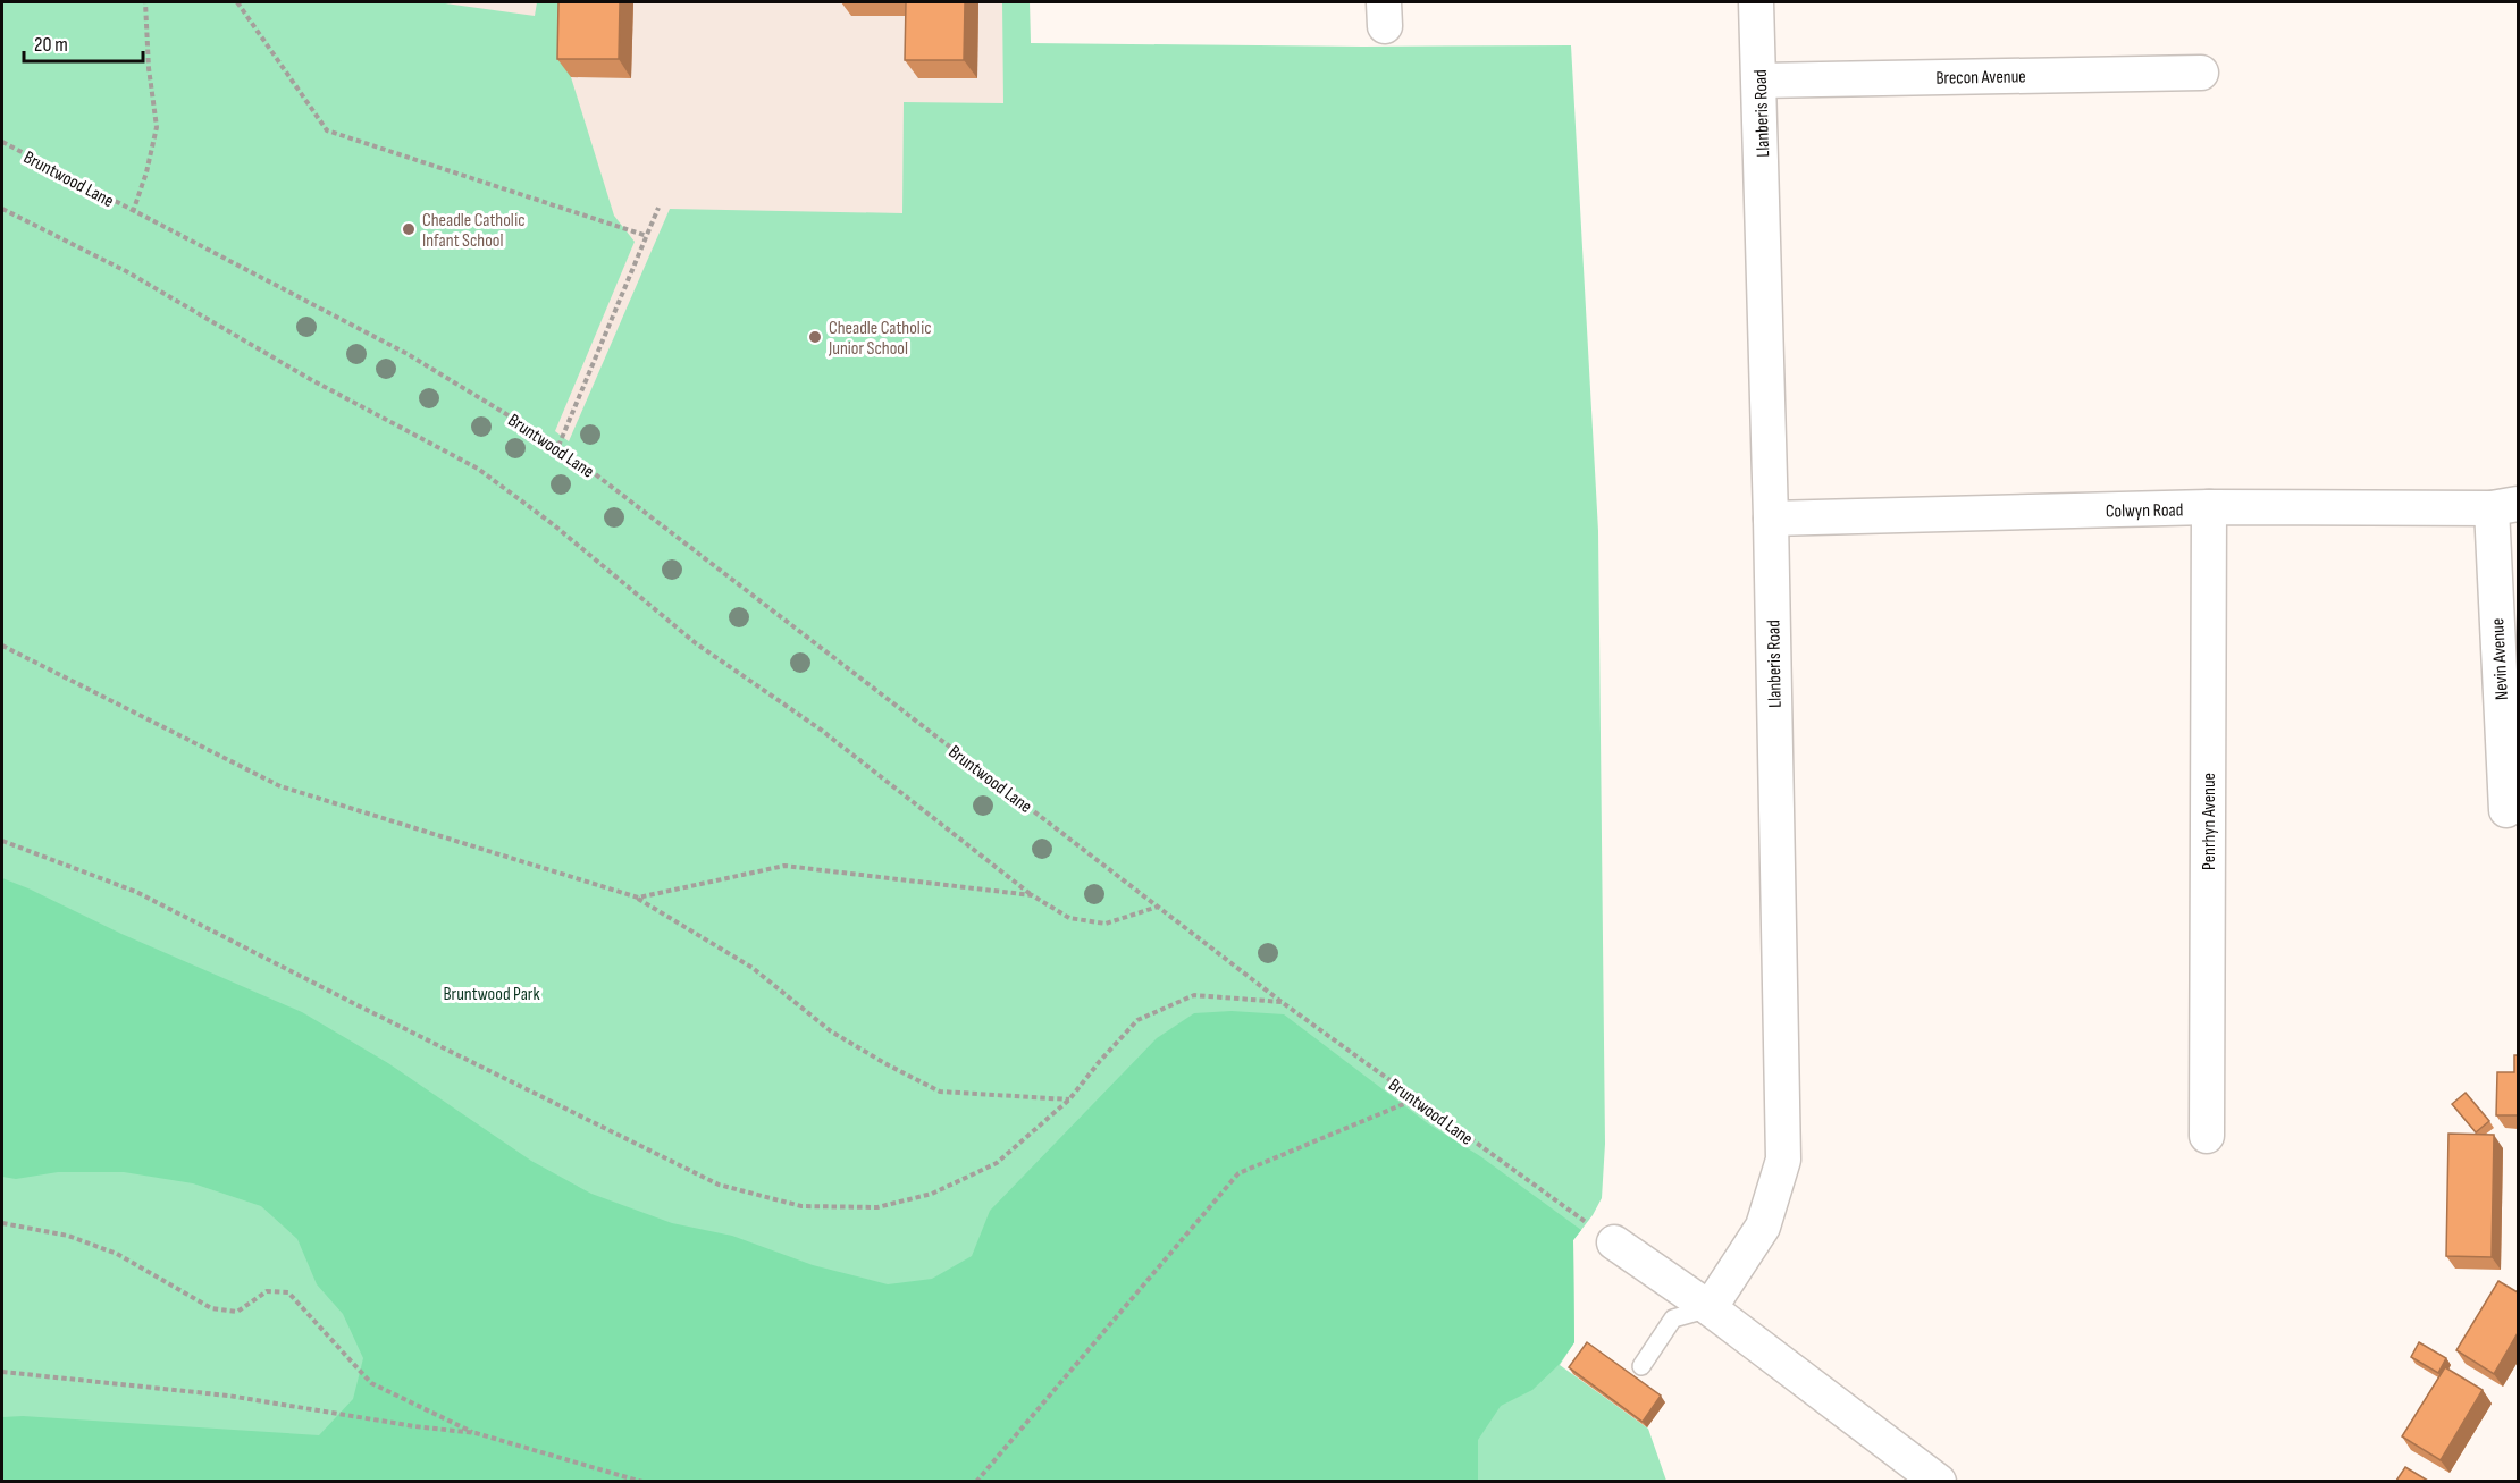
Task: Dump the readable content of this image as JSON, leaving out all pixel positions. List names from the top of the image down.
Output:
{
  "streets": {
    "street": [
      "Brecon Avenue",
      "Llanberis Road",
      "Colwyn Road",
      "Nevin Avenue",
      "Penrhyn Avenue"
    ],
    "path": ["Bruntwood Lane"]
  },
  "crossings": [
    ["Brecon Avenue", "Llanberis Road"],
    ["Llanberis Road", "Colwyn Road"],
    ["Colwyn Road", "Nevin Avenue"],
    ["Colwyn Road", "Penrhyn Avenue"]
  ],
  "parks": ["Bruntwood Park"],
  "places": ["Cheadle Catholic Infant School", "Cheadle Catholic Junior School"],
  "scale_bar": "20 m"
}
